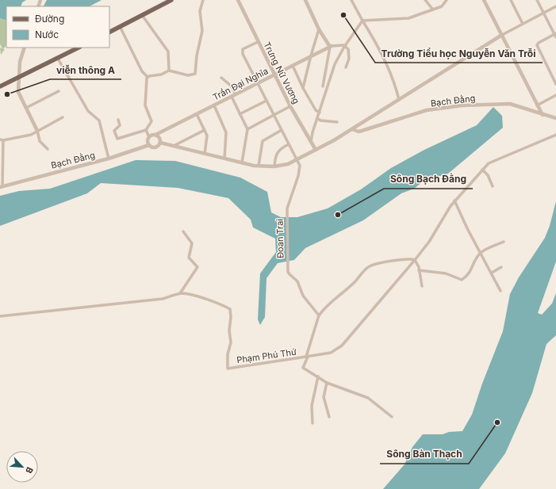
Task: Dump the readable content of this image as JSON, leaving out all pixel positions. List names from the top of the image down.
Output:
{
  "streets": {
    "street": [
      "Trưng Nữ Vương",
      "Trần Đại Nghĩa",
      "Bạch Đằng",
      "Đoan Trai",
      "Phạm Phú Thứ"
    ]
  },
  "crossings": [
    ["Trưng Nữ Vương", "Trần Đại Nghĩa"],
    ["Trần Đại Nghĩa", "Bạch Đằng"],
    ["Đoan Trai", "Phạm Phú Thứ"]
  ],
  "places": [
    "Trường Tiểu học Nguyễn Văn Trỗi",
    "viễn thông A",
    "Sông Bạch Đằng",
    "Sông Bàn Thạch"
  ],
  "legend": ["Đường", "Nước"],
  "north": "bottom right"
}
